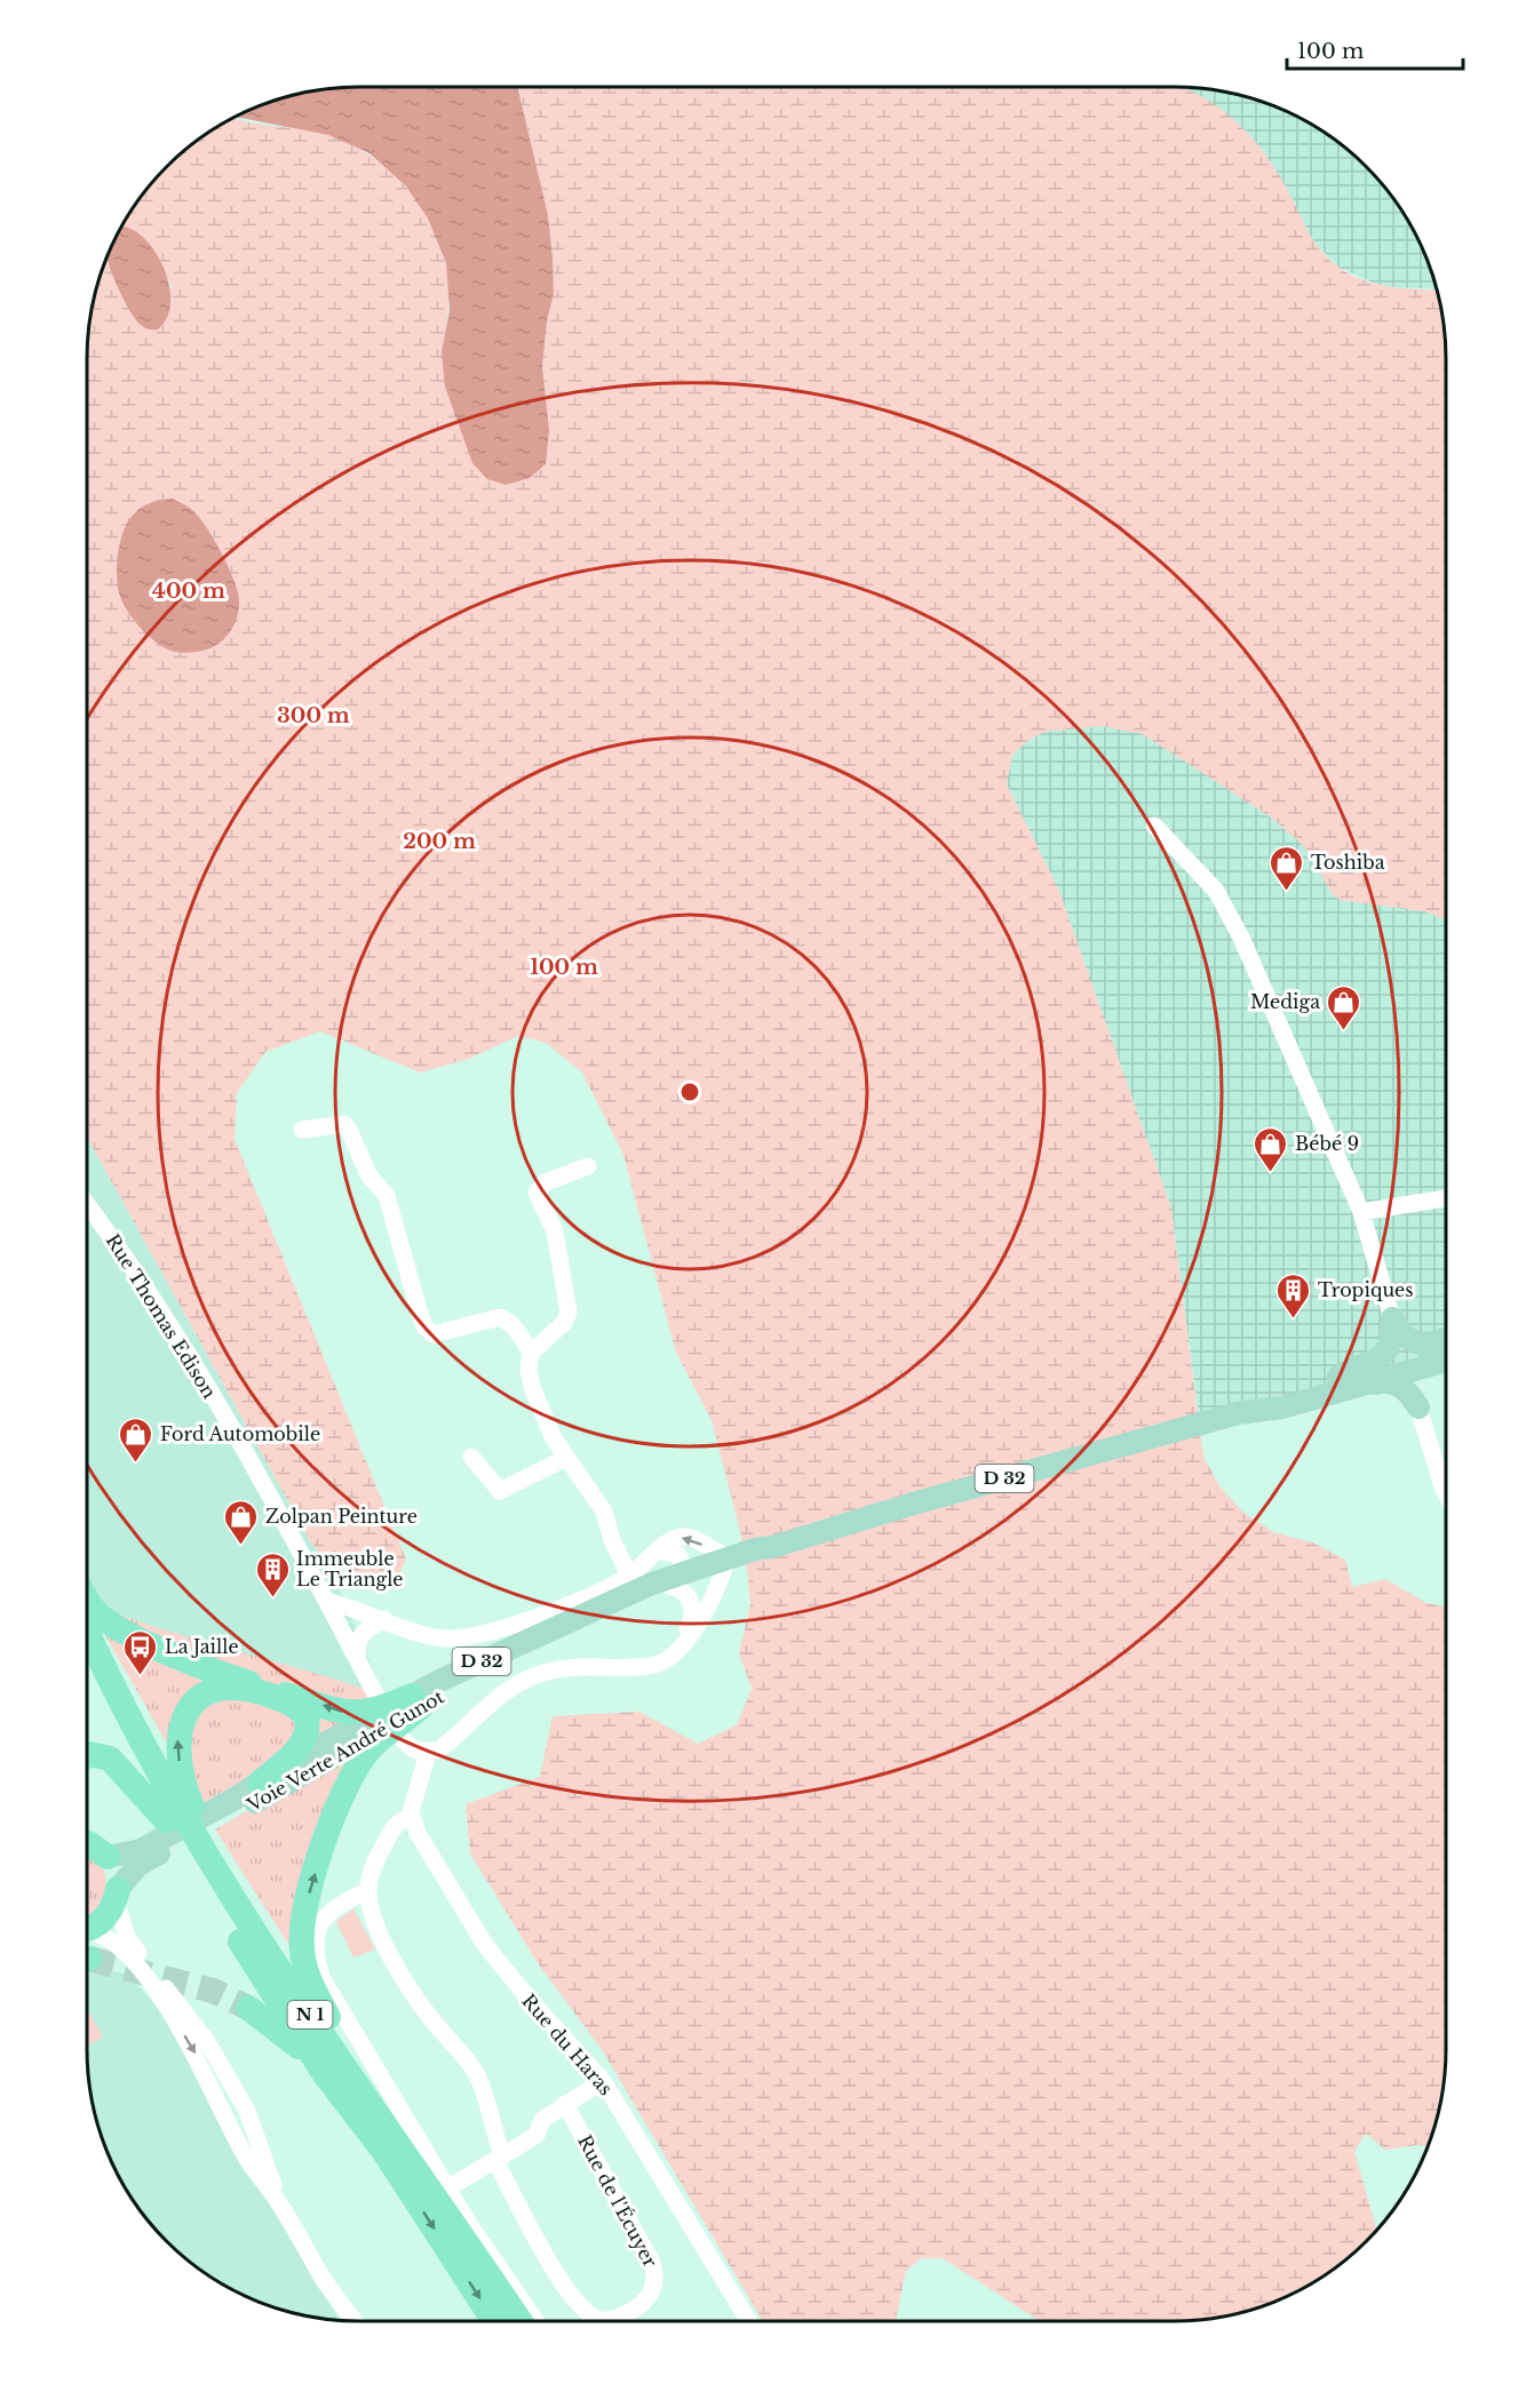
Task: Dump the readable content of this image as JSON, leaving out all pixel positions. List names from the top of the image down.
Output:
{
  "streets": {
    "highway": ["N 1"],
    "main road": ["D 32", "Voie Verte André Gunot"],
    "street": ["Rue Thomas Edison", "Rue du Haras", "Rue de l'Écuyer"]
  },
  "places": {
    "shop": [
      "Toshiba",
      "Mediga",
      "Bébé 9",
      "Ford Automobile",
      "Zolpan Peinture"
    ],
    "building": ["Tropiques", "Immeuble Le Triangle"],
    "bus stop": ["La Jaille"]
  },
  "scale_bar": "100 m",
  "rings": [
    "400 m",
    "300 m",
    "200 m",
    "100 m"
  ]
}
